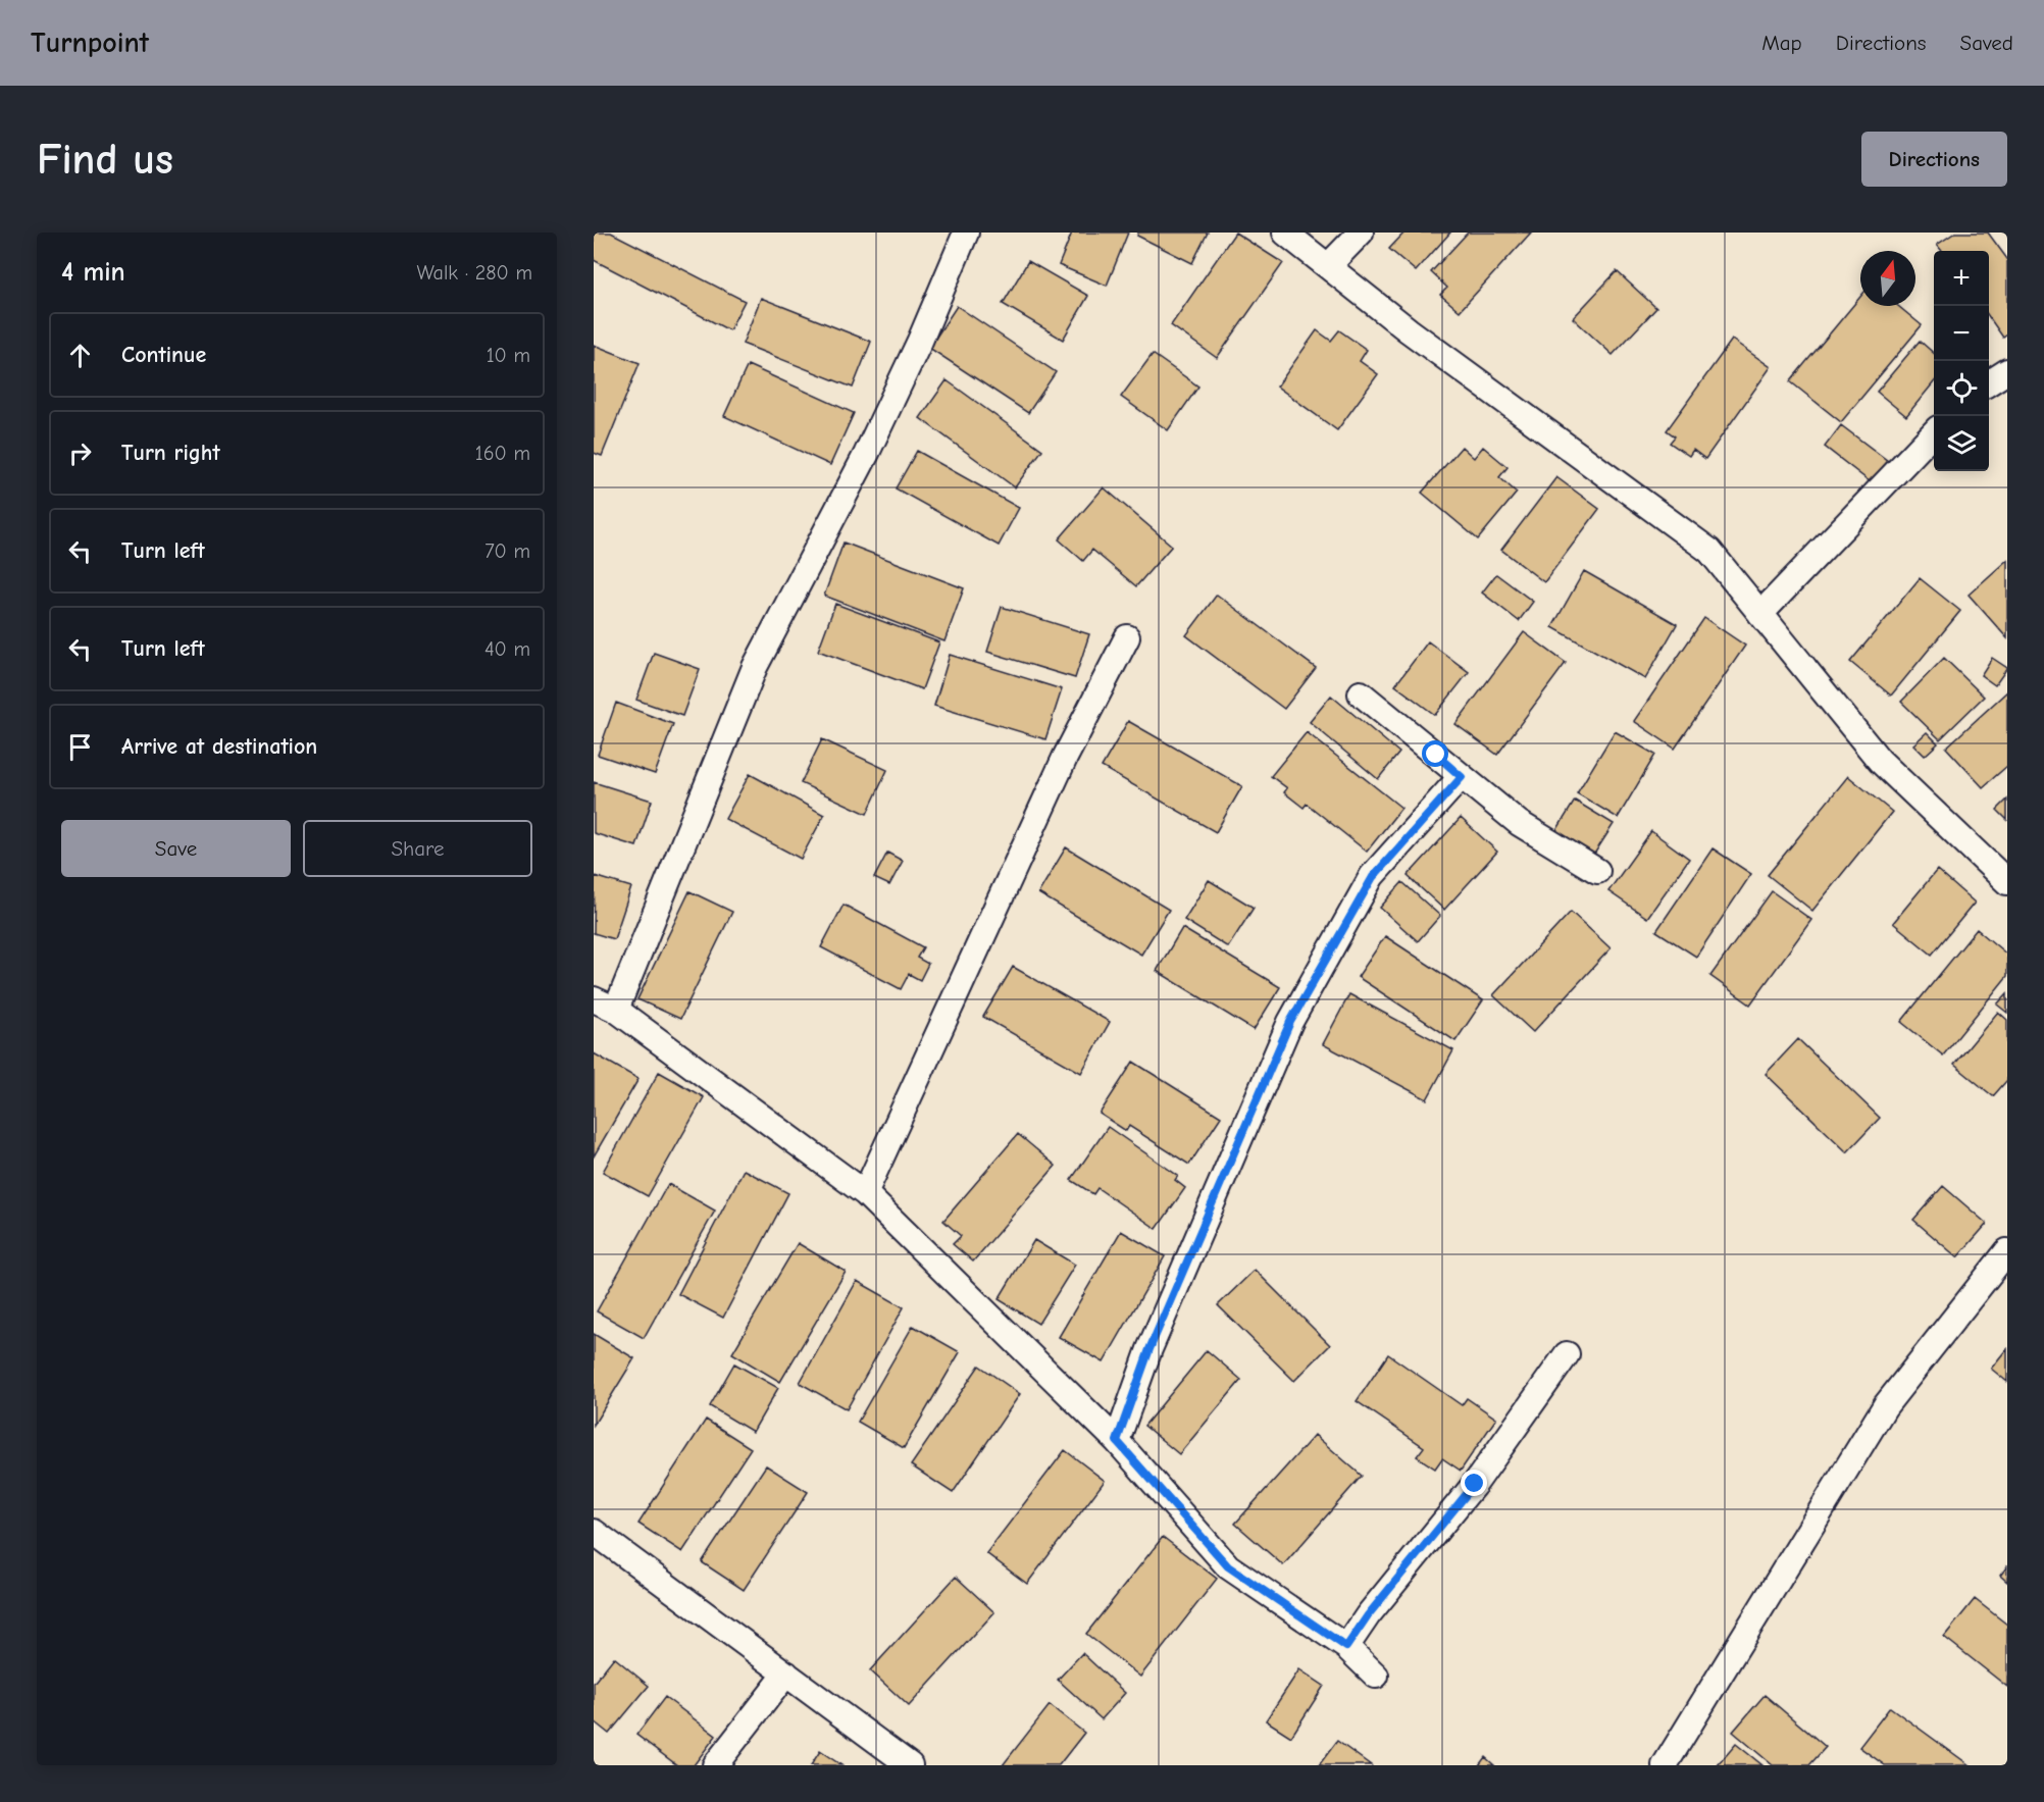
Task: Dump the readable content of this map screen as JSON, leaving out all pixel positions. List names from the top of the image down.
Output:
{
  "north": "top",
  "page": {
    "header": "Turnpoint",
    "nav": ["Map", "Directions", "Saved"],
    "buttons": [
      "Directions",
      ["Save", "Share"]
    ],
    "title": "Find us",
    "heading": ["4 min", "Walk · 280 m"],
    "map_buttons": ["+", "−"],
    "list": [
      ["Continue", "10 m"],
      ["Turn right", "160 m"],
      ["Turn left", "70 m"],
      ["Turn left", "40 m"],
      "Arrive at destination"
    ]
  }
}
